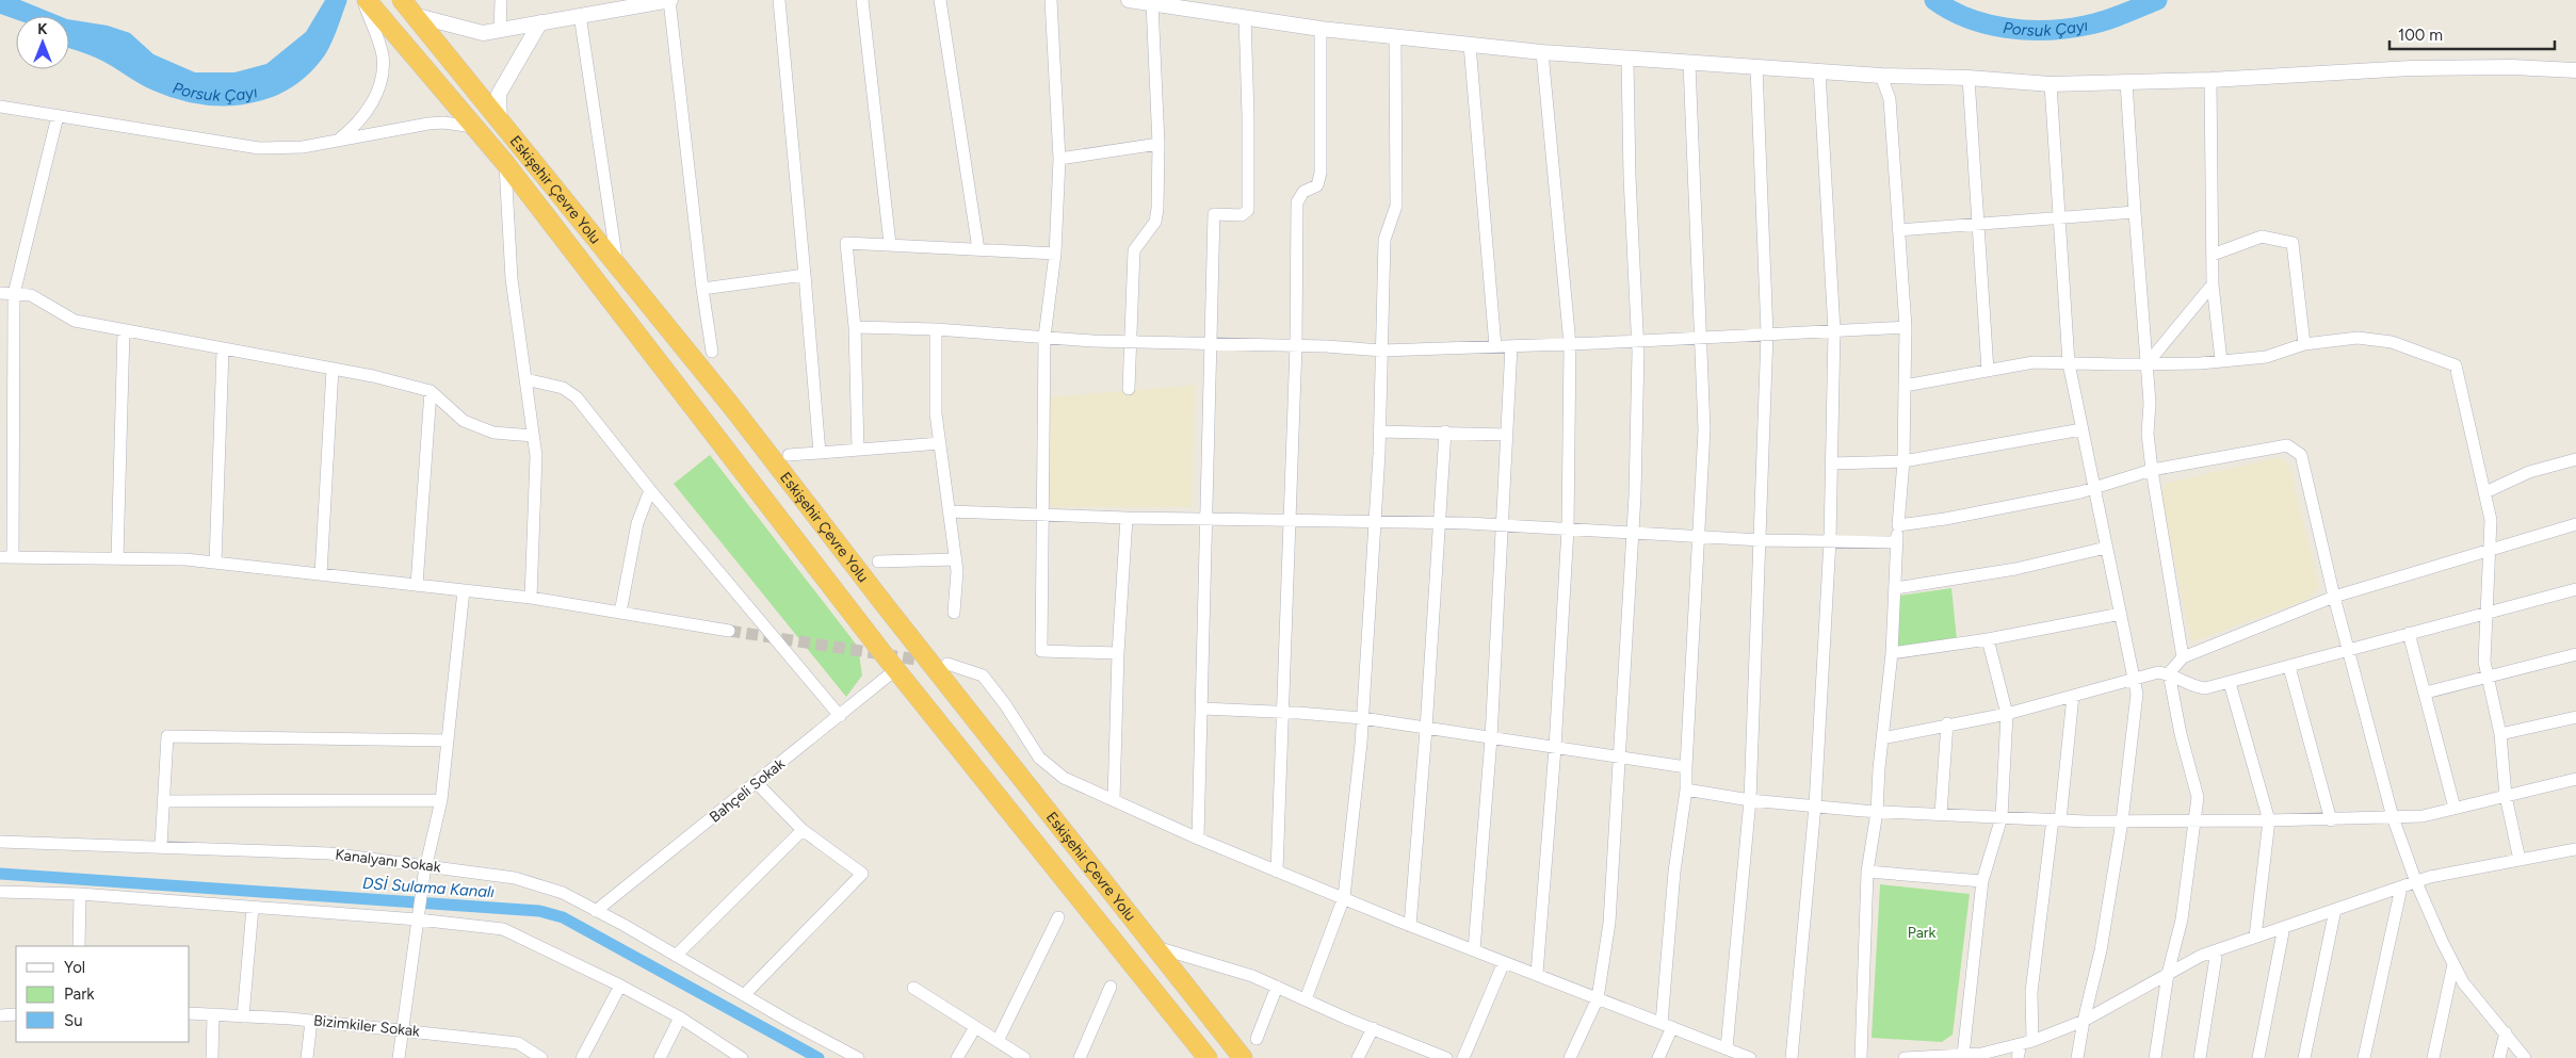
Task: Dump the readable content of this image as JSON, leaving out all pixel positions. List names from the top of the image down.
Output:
{
  "streets": {
    "highway": ["Eskişehir Çevre Yolu"],
    "street": ["Bahçeli Sokak", "Kanalyanı Sokak", "Bizimkiler Sokak"]
  },
  "crossings": [
    ["Eskişehir Çevre Yolu", "Bahçeli Sokak"],
    ["Bahçeli Sokak", "Kanalyanı Sokak"]
  ],
  "water": ["Porsuk Çayı", "DSİ Sulama Kanalı"],
  "parks": ["Park"],
  "legend": ["Yol", "Park", "Su"],
  "scale_bar": "100 m",
  "north": "top"
}
